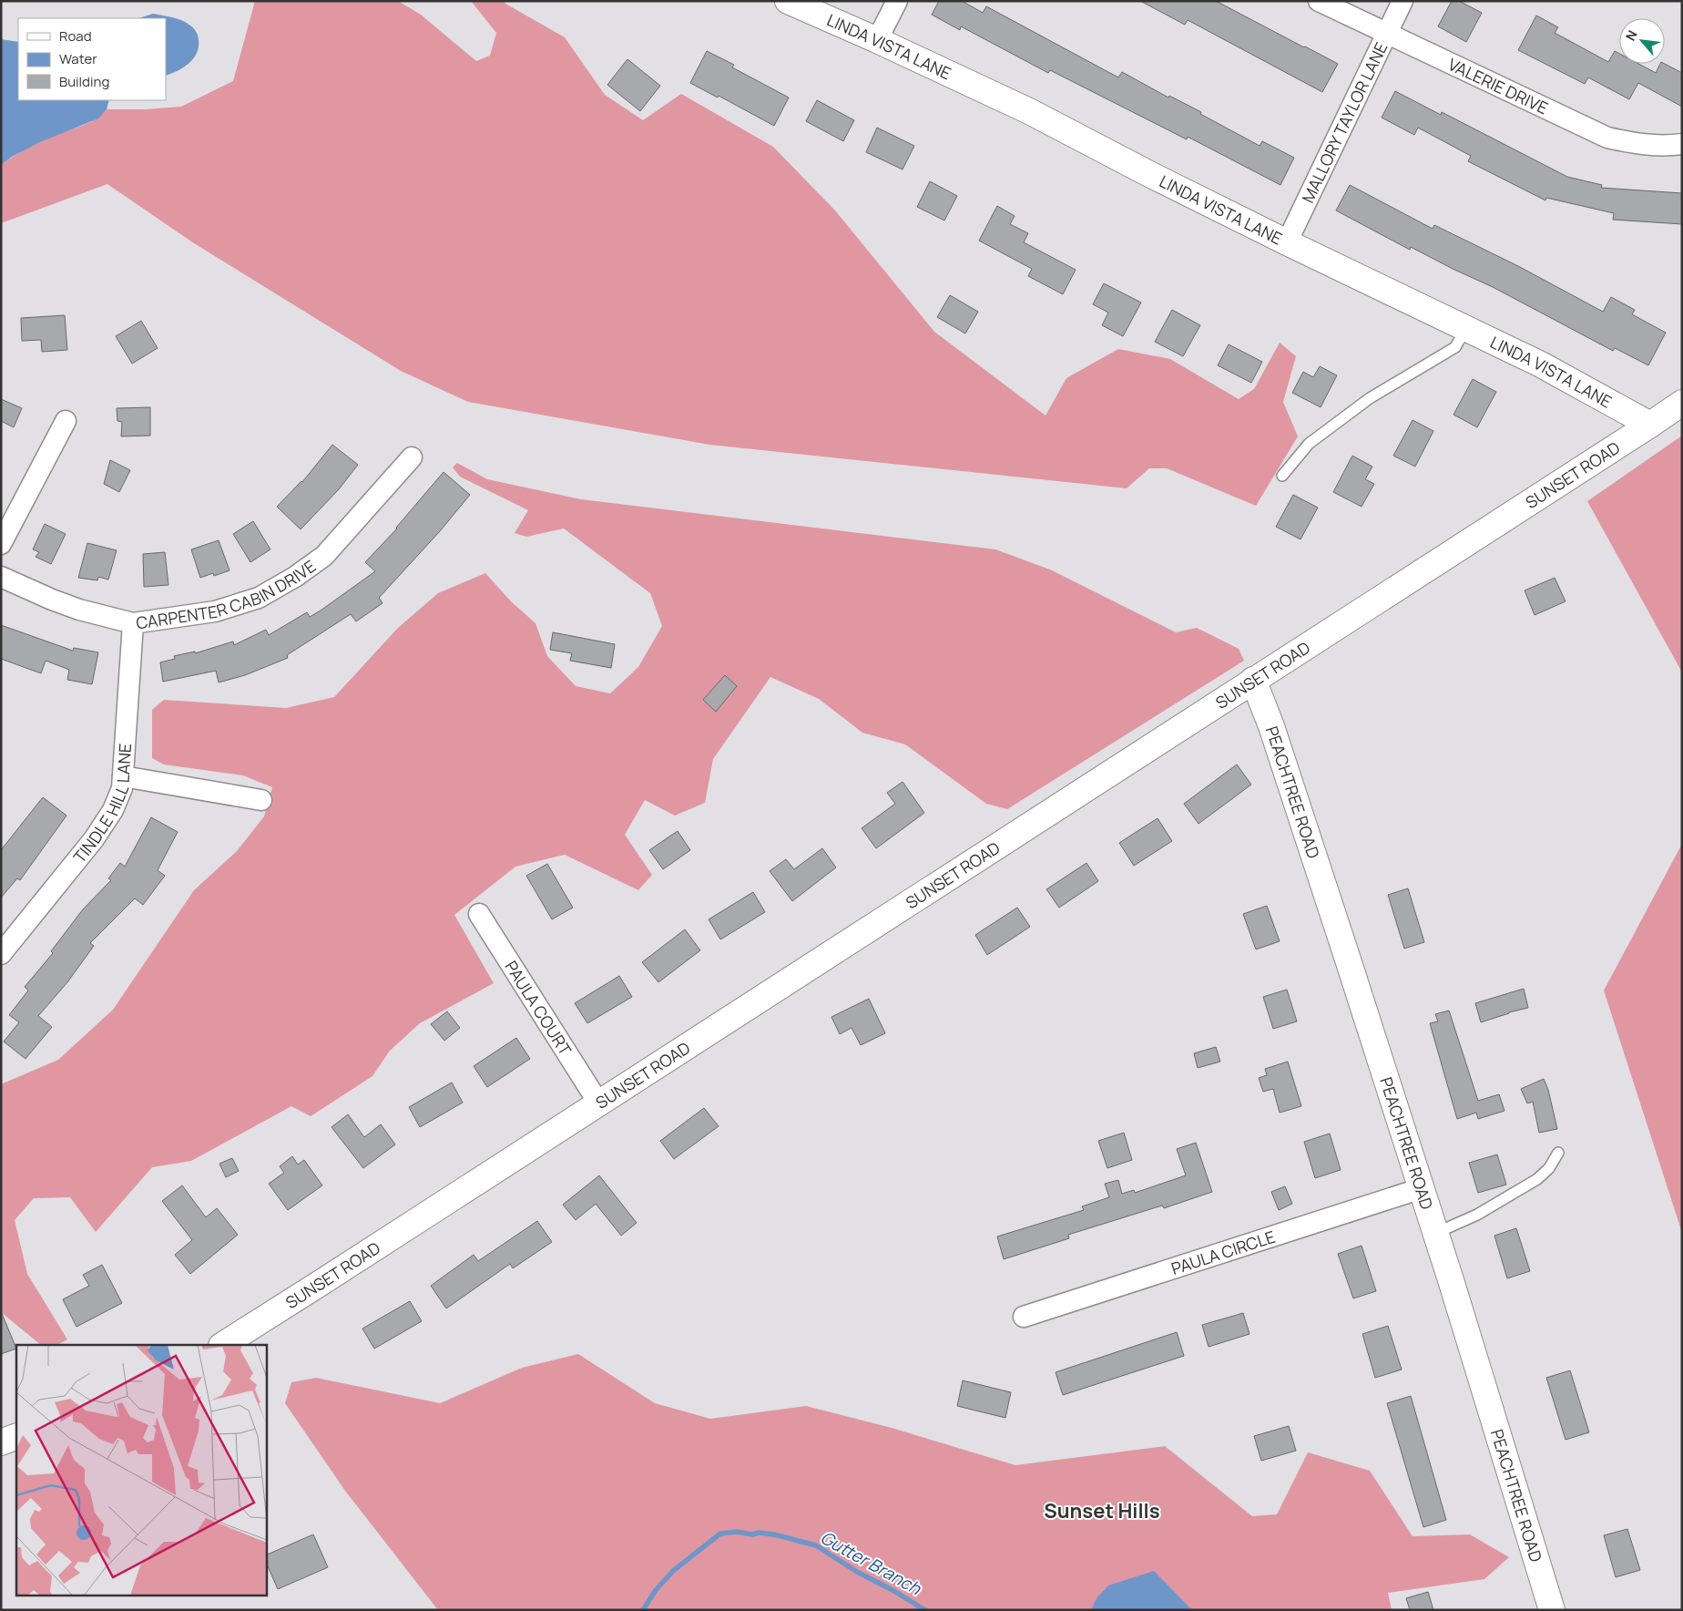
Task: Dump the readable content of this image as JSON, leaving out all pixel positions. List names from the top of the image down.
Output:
{
  "streets": {
    "street": [
      "LINDA VISTA LANE",
      "VALERIE DRIVE",
      "MALLORY TAYLOR LANE",
      "SUNSET ROAD",
      "CARPENTER CABIN DRIVE",
      "PEACHTREE ROAD",
      "TINDLE HILL LANE",
      "PAULA COURT",
      "PAULA CIRCLE"
    ]
  },
  "crossings": [
    ["LINDA VISTA LANE", "MALLORY TAYLOR LANE"],
    ["LINDA VISTA LANE", "SUNSET ROAD"],
    ["VALERIE DRIVE", "MALLORY TAYLOR LANE"],
    ["SUNSET ROAD", "PEACHTREE ROAD"],
    ["SUNSET ROAD", "PAULA COURT"],
    ["CARPENTER CABIN DRIVE", "TINDLE HILL LANE"],
    ["PEACHTREE ROAD", "PAULA CIRCLE"]
  ],
  "districts": ["Sunset Hills"],
  "water": ["Gutter Branch"],
  "legend": ["Road", "Water", "Building"],
  "north": "top left"
}
